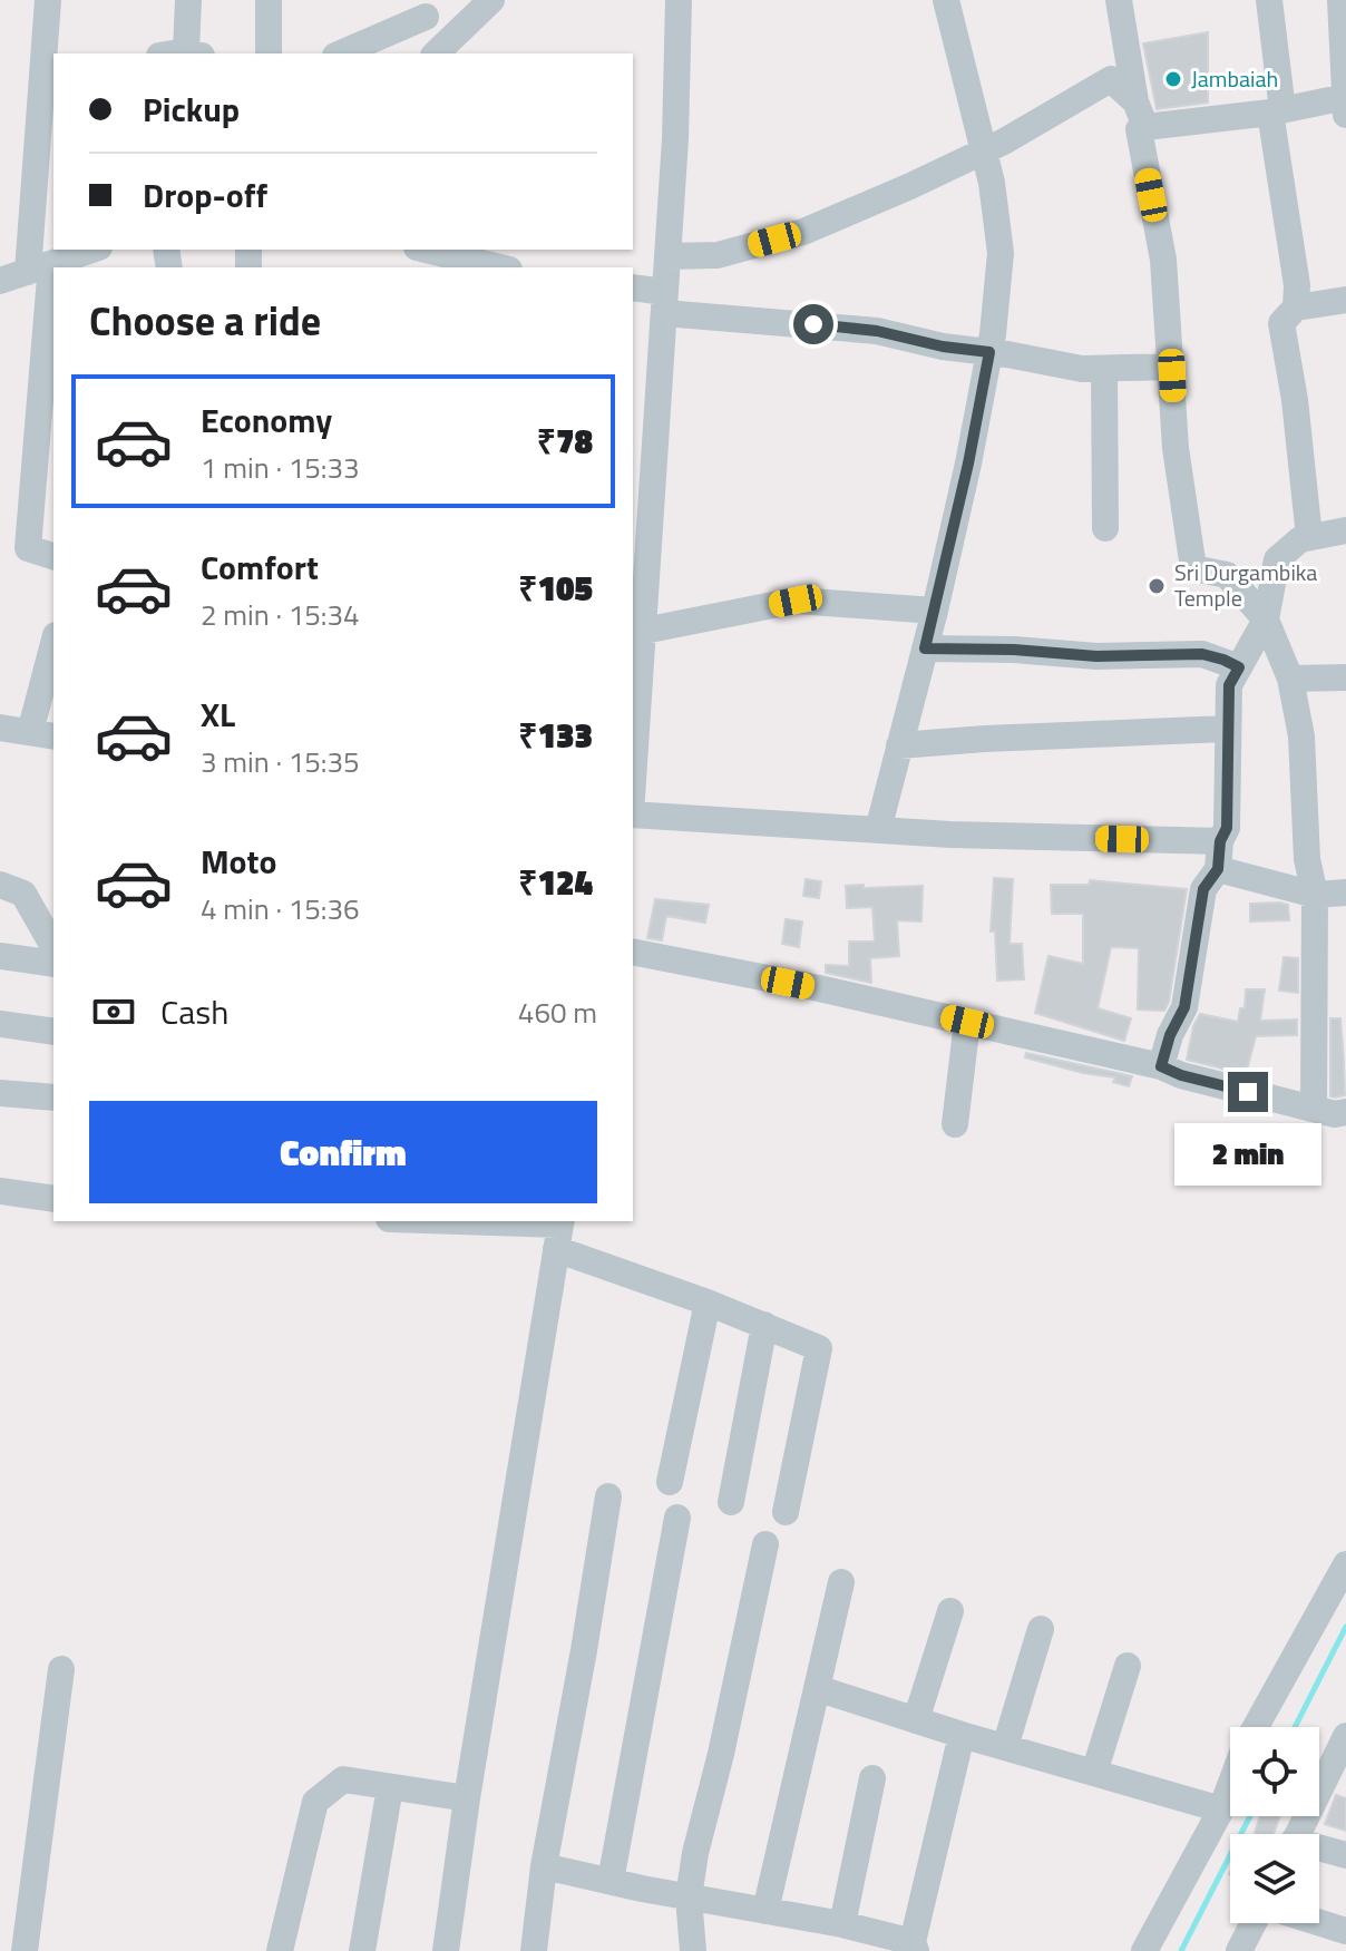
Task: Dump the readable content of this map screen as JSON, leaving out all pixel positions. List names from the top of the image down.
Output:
{
  "places": ["Jambaiah", "Sri Durgambika Temple"],
  "page": {
    "banner": ["Pickup", "Drop-off"],
    "heading": "Choose a ride",
    "list": [
      {
        "name": "Economy",
        "note": "1 min · 15:33",
        "value": "₹78"
      },
      {
        "name": "Comfort",
        "note": "2 min · 15:34",
        "value": "₹105"
      },
      {
        "name": "XL",
        "note": "3 min · 15:35",
        "value": "₹133"
      },
      {
        "name": "Moto",
        "note": "4 min · 15:36",
        "value": "₹124"
      }
    ],
    "pay": ["Cash", "460 m"],
    "buttons": "Confirm",
    "bubble": "2 min"
  }
}
